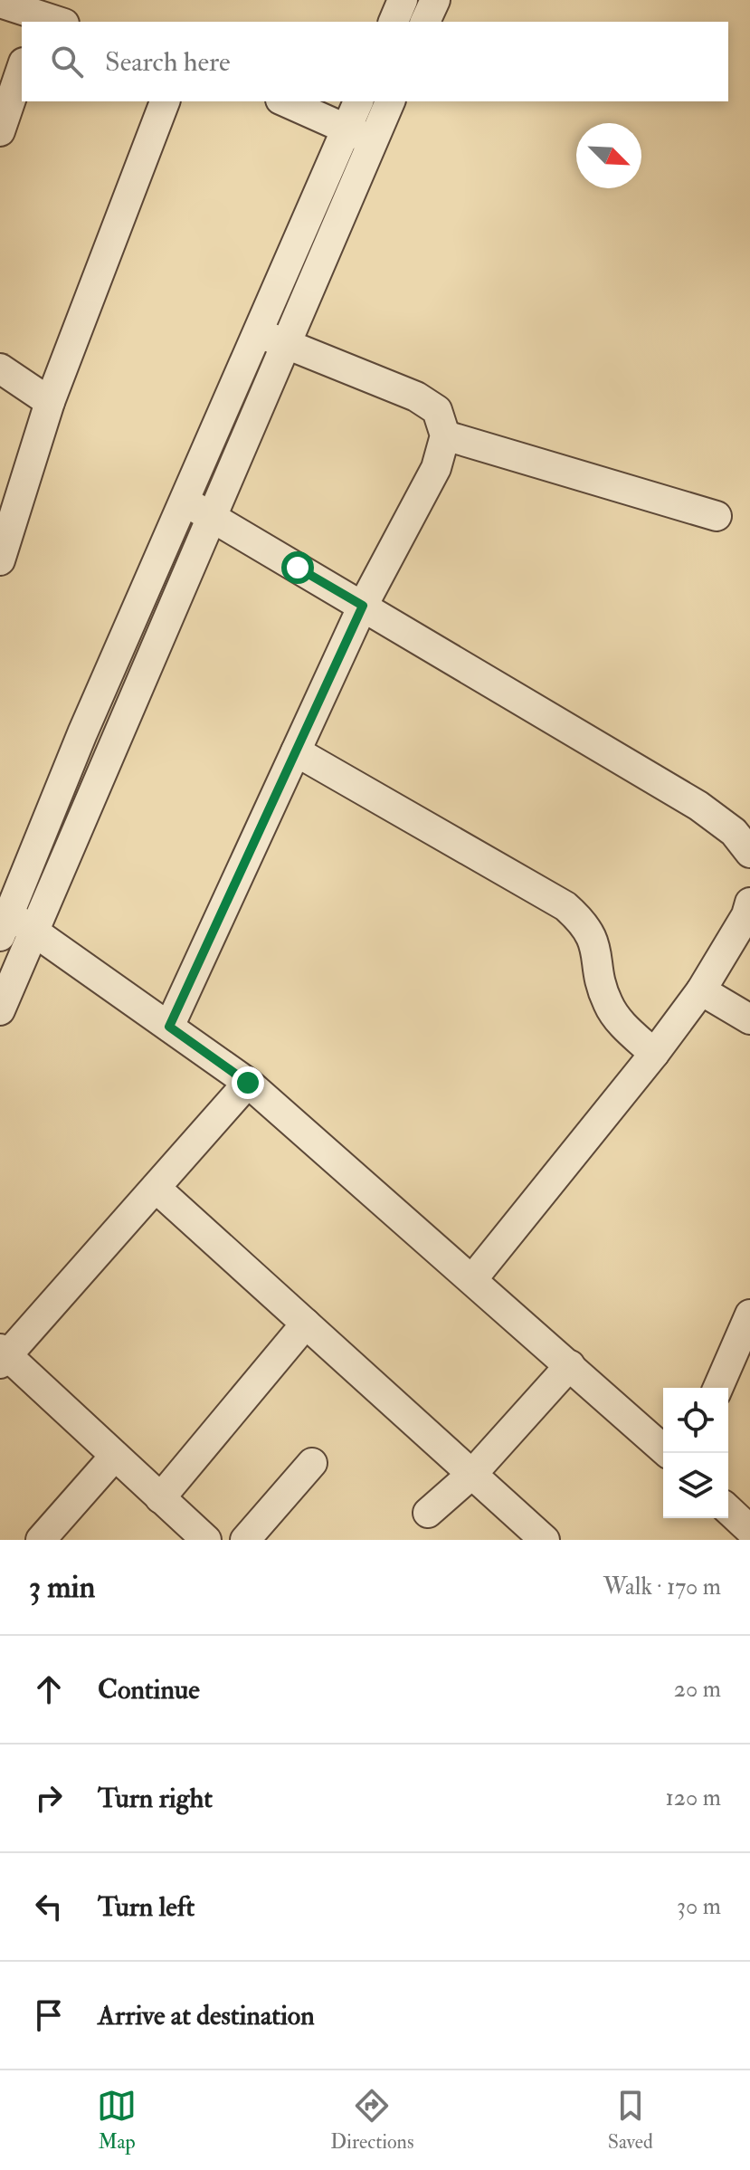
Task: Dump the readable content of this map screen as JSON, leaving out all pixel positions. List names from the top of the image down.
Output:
{
  "north": "bottom right",
  "page": {
    "search": "Search here",
    "heading": ["3 min", "Walk · 170 m"],
    "list": [
      ["Continue", "20 m"],
      ["Turn right", "120 m"],
      ["Turn left", "30 m"],
      "Arrive at destination"
    ],
    "nav": ["Map", "Directions", "Saved"]
  }
}
